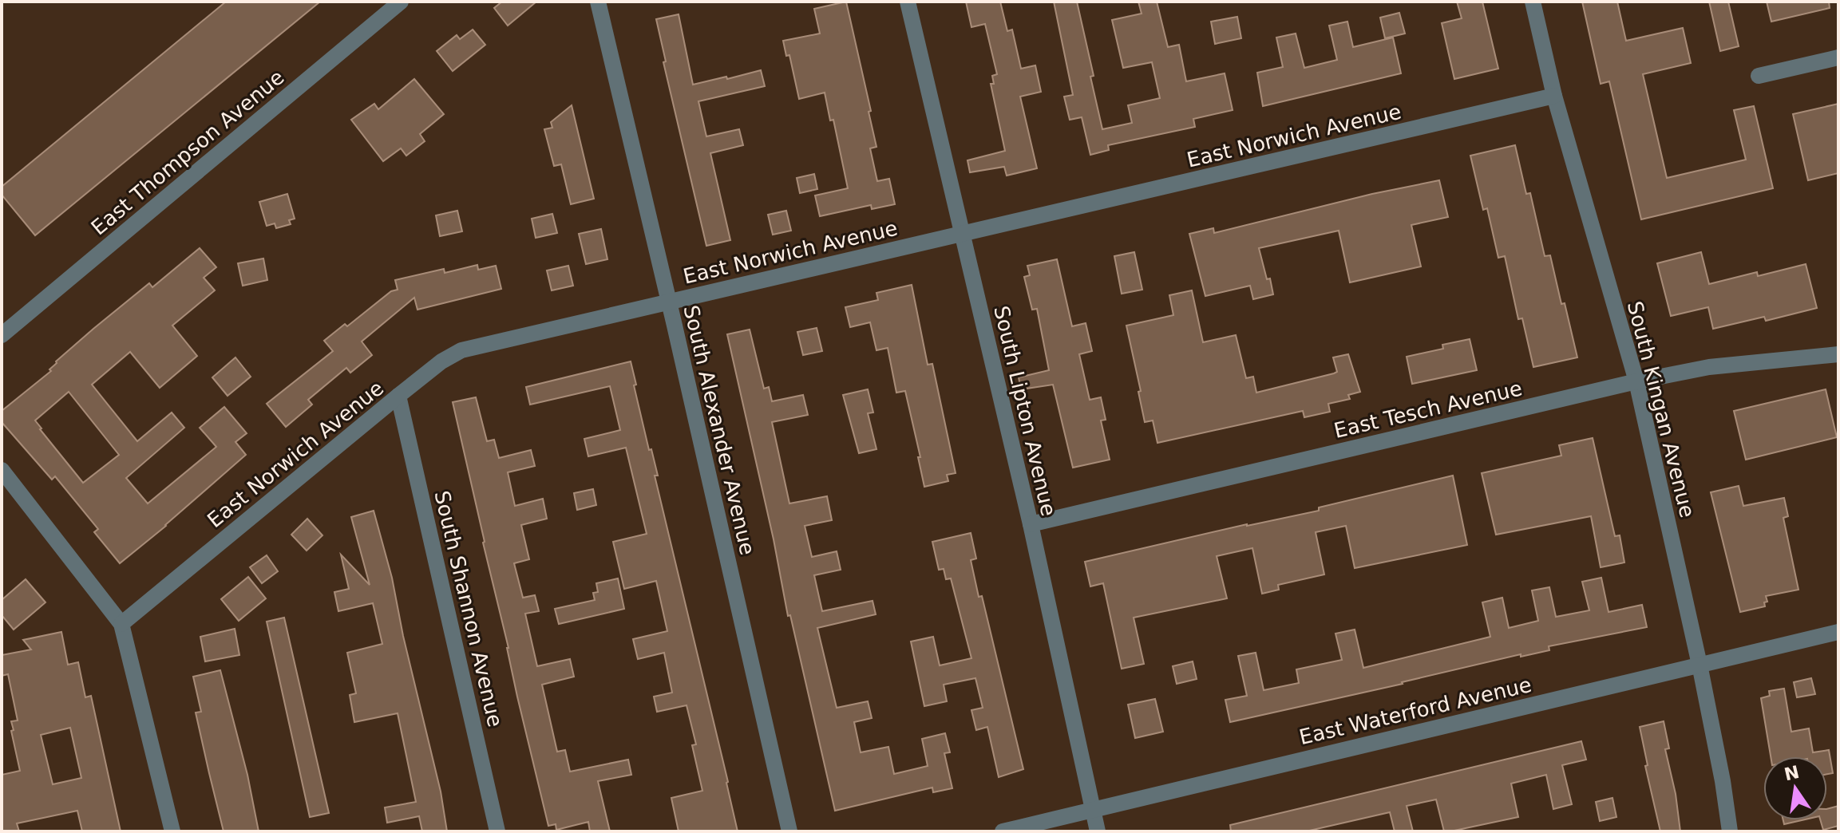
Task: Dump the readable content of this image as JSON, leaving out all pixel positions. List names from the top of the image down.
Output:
{
  "streets": {
    "street": [
      "East Norwich Avenue",
      "East Thompson Avenue",
      "East Tesch Avenue",
      "South Kingan Avenue",
      "South Lipton Avenue",
      "South Alexander Avenue",
      "South Shannon Avenue",
      "East Waterford Avenue"
    ]
  },
  "crossings": [
    ["East Norwich Avenue", "South Kingan Avenue"],
    ["East Norwich Avenue", "South Lipton Avenue"],
    ["East Norwich Avenue", "South Alexander Avenue"],
    ["East Norwich Avenue", "South Shannon Avenue"],
    ["East Tesch Avenue", "South Kingan Avenue"],
    ["East Tesch Avenue", "South Lipton Avenue"],
    ["South Kingan Avenue", "East Waterford Avenue"],
    ["South Lipton Avenue", "East Waterford Avenue"]
  ],
  "north": "top"
}
